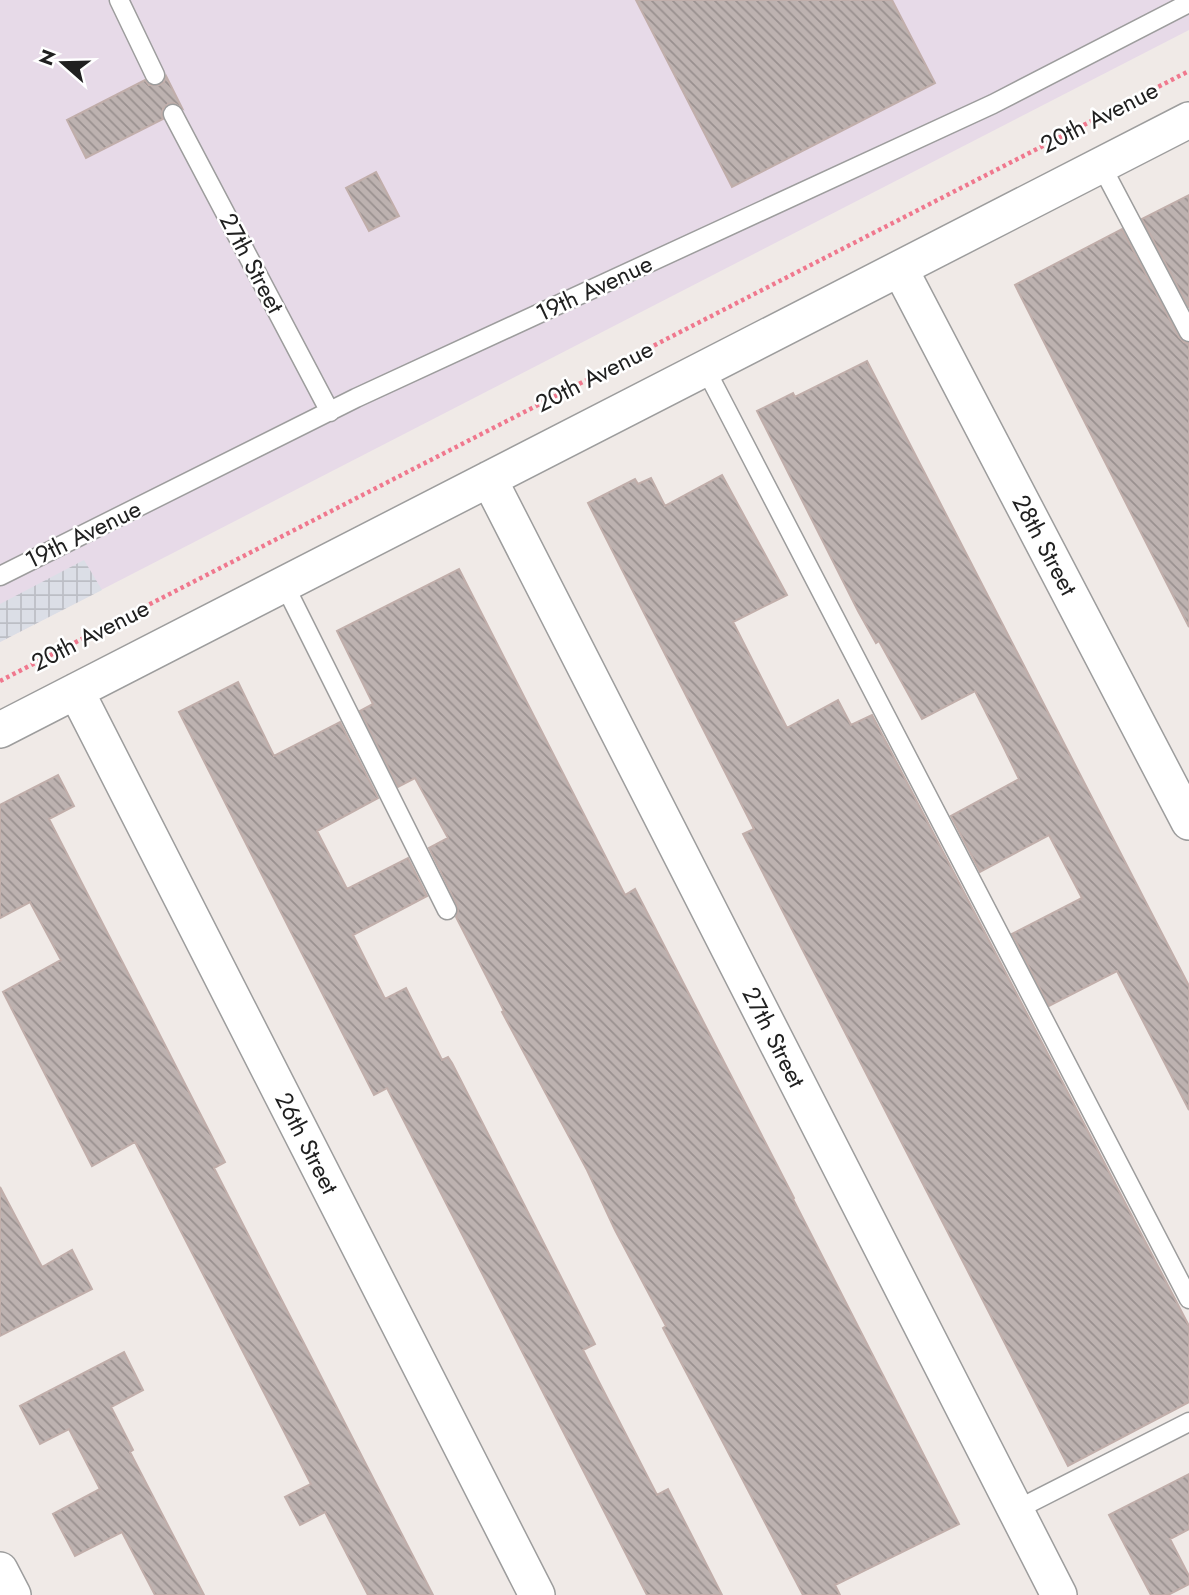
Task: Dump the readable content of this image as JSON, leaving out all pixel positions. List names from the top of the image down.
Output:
{
  "streets": {
    "street": [
      "20th Avenue",
      "27th Street",
      "28th Street",
      "26th Street"
    ],
    "lane": ["19th Avenue"]
  },
  "crossings": [
    ["20th Avenue", "27th Street"],
    ["20th Avenue", "28th Street"],
    ["20th Avenue", "26th Street"],
    ["27th Street", "19th Avenue"]
  ],
  "north": "left"
}
